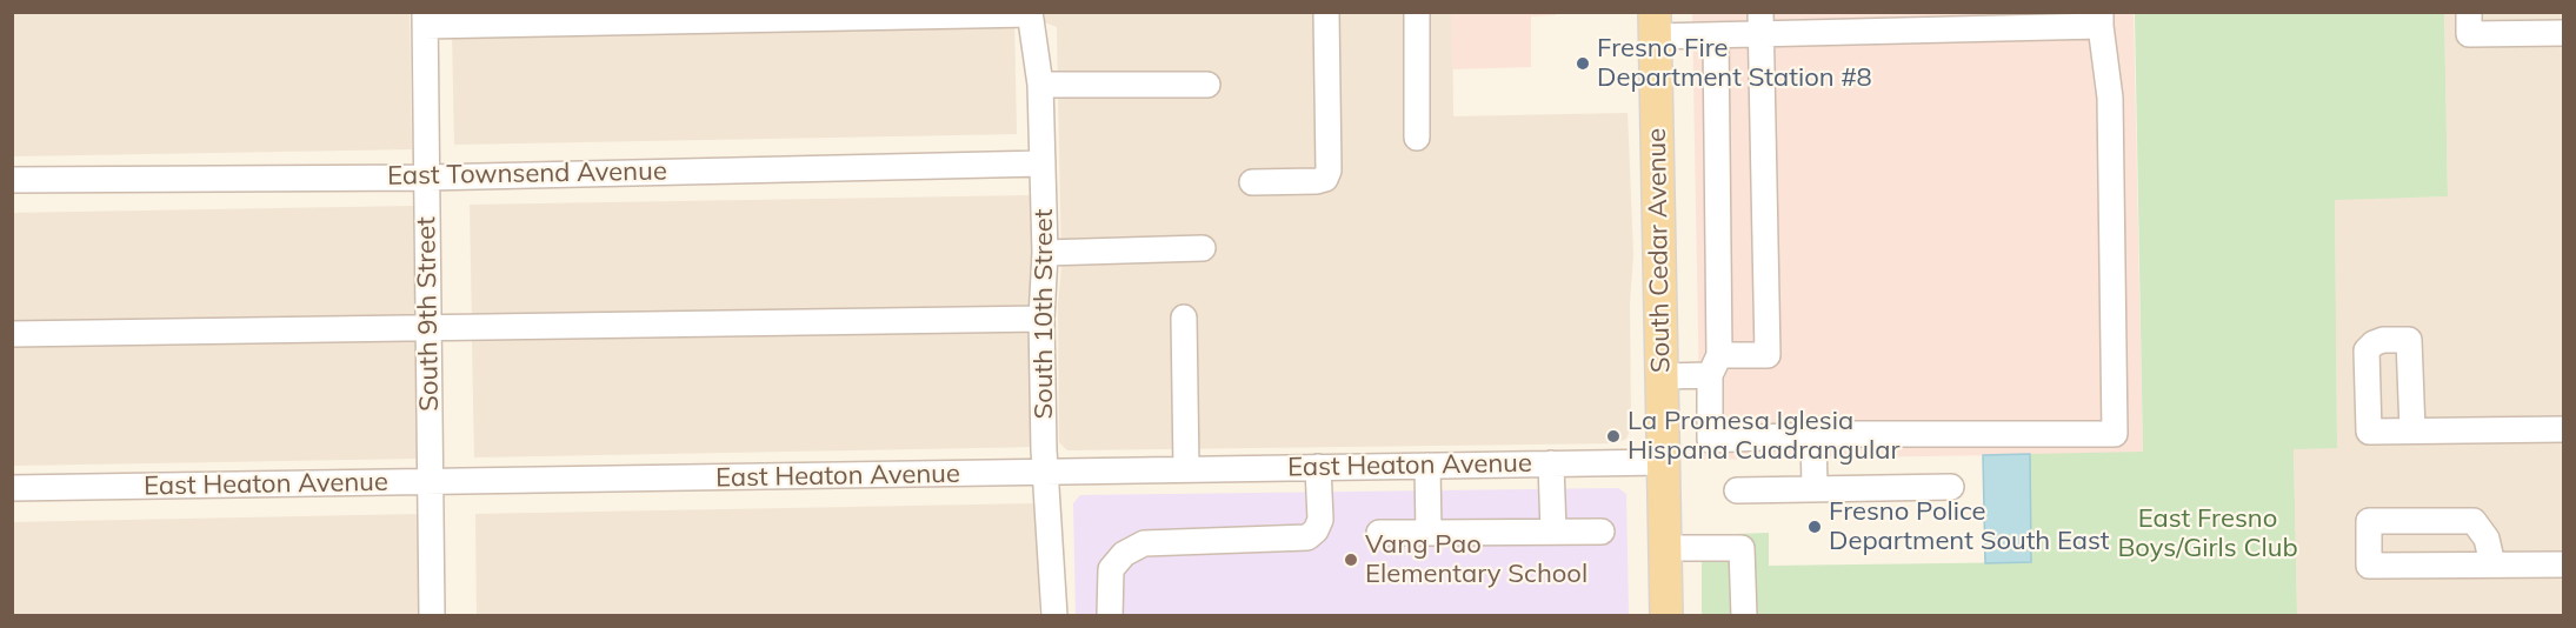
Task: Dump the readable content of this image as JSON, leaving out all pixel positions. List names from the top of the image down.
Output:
{
  "streets": {
    "main road": ["South Cedar Avenue"],
    "street": [
      "East Townsend Avenue",
      "South 9th Street",
      "South 10th Street",
      "East Heaton Avenue"
    ]
  },
  "crossings": [
    ["East Townsend Avenue", "South 9th Street"],
    ["East Townsend Avenue", "South 10th Street"],
    ["South Cedar Avenue", "East Heaton Avenue"],
    ["South 9th Street", "East Heaton Avenue"],
    ["South 10th Street", "East Heaton Avenue"]
  ],
  "parks": ["East Fresno Boys/Girls Club"],
  "places": [
    "Fresno Fire Department Station #8",
    "La Promesa Iglesia Hispana Cuadrangular",
    "Fresno Police Department South East",
    "Vang Pao Elementary School"
  ]
}
